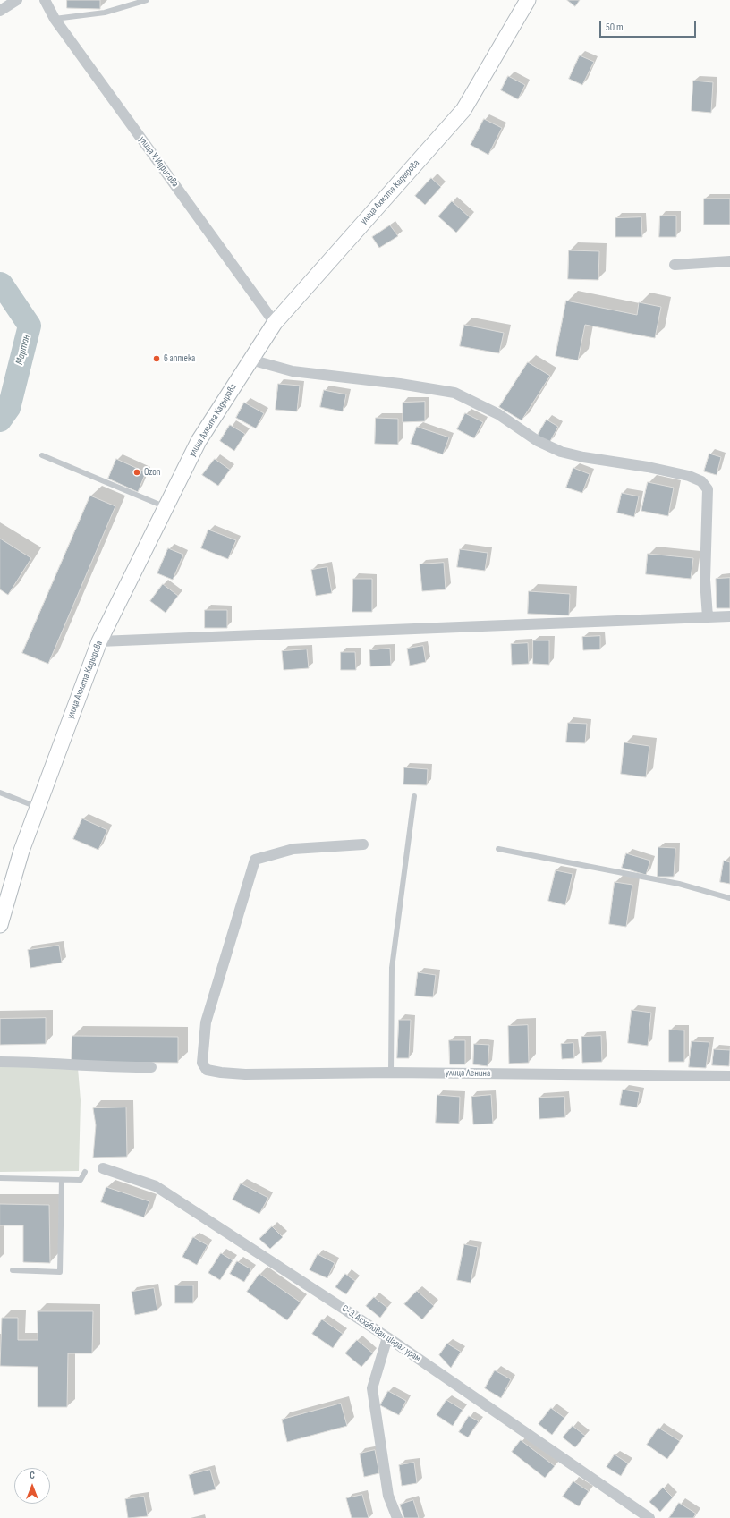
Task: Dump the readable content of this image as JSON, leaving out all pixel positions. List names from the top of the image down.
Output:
{
  "streets": {
    "main road": ["улица Ахмата Кадырова"],
    "street": ["улица У. Идрисова", "улица Ленина", "С-Э. Асхабован цIарах урам"]
  },
  "crossings": [
    ["улица У. Идрисова", "улица Ахмата Кадырова"]
  ],
  "water": ["Мартан"],
  "places": ["6 аптека", "Ozon"],
  "scale_bar": "50 m",
  "north": "top"
}
